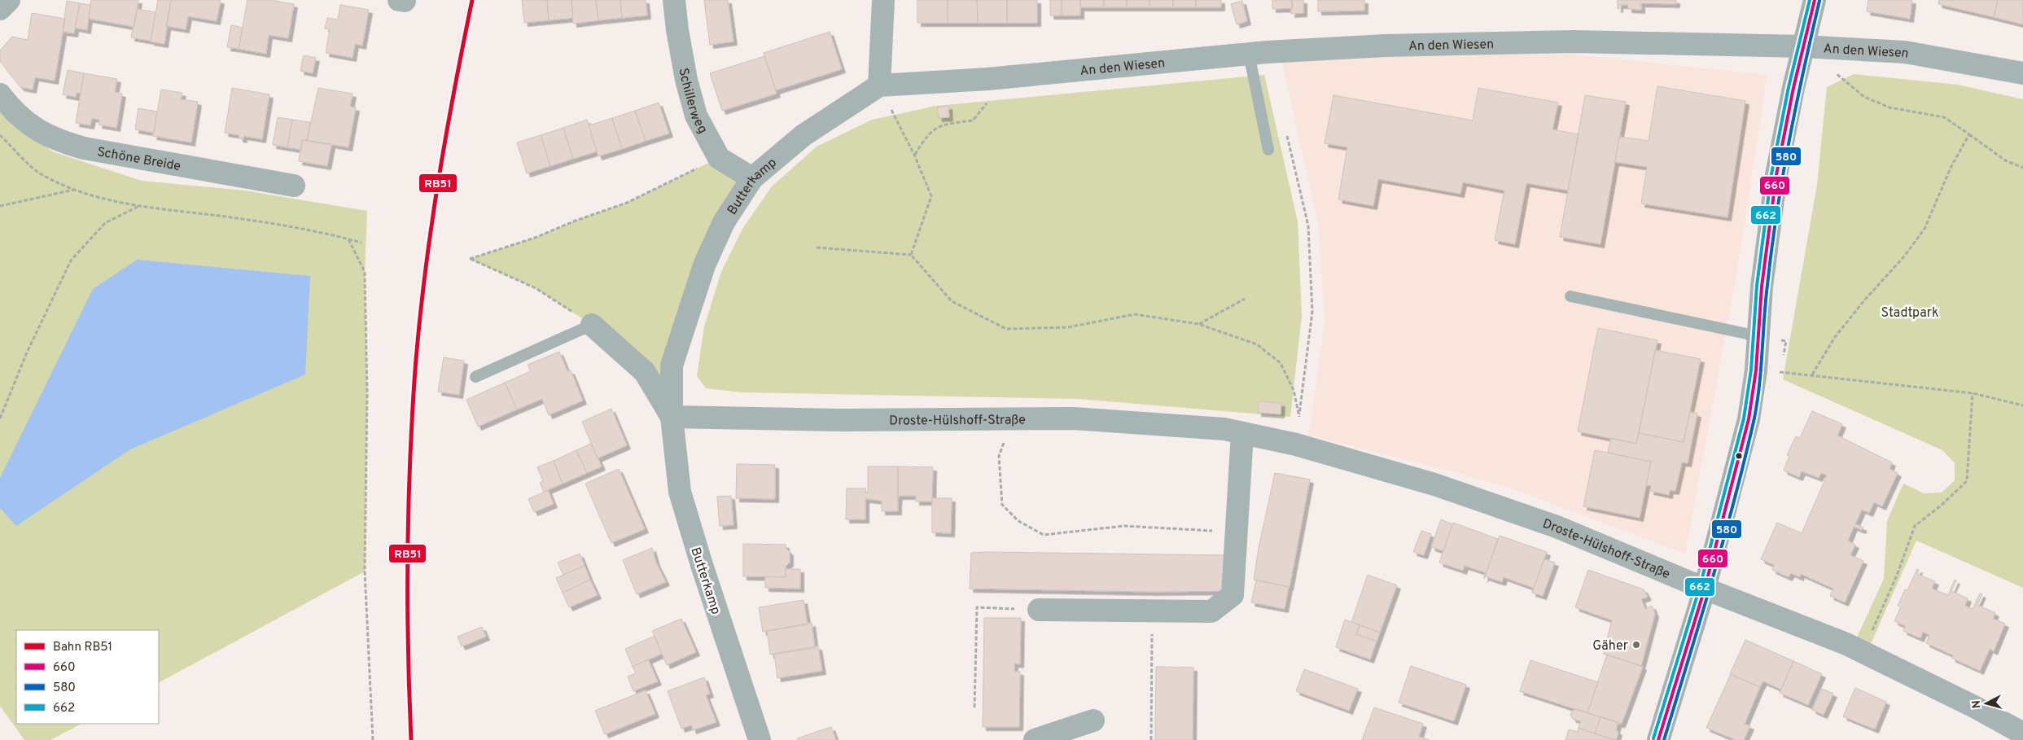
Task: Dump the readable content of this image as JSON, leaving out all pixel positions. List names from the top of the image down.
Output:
{
  "streets": {
    "street": [
      "An den Wiesen",
      "Schillerweg",
      "Schöne Breide",
      "Butterkamp",
      "Droste-Hülshoff-Straße"
    ]
  },
  "crossings": [
    ["An den Wiesen", "Butterkamp"],
    ["Butterkamp", "Droste-Hülshoff-Straße"]
  ],
  "parks": ["Stadtpark"],
  "places": ["Gäher"],
  "lines": [
    "rail line RB51",
    "transit line 660",
    "transit line 662",
    "transit line 580"
  ],
  "legend": [
    "Bahn RB51",
    "660",
    "580",
    "662"
  ],
  "north": "left"
}
